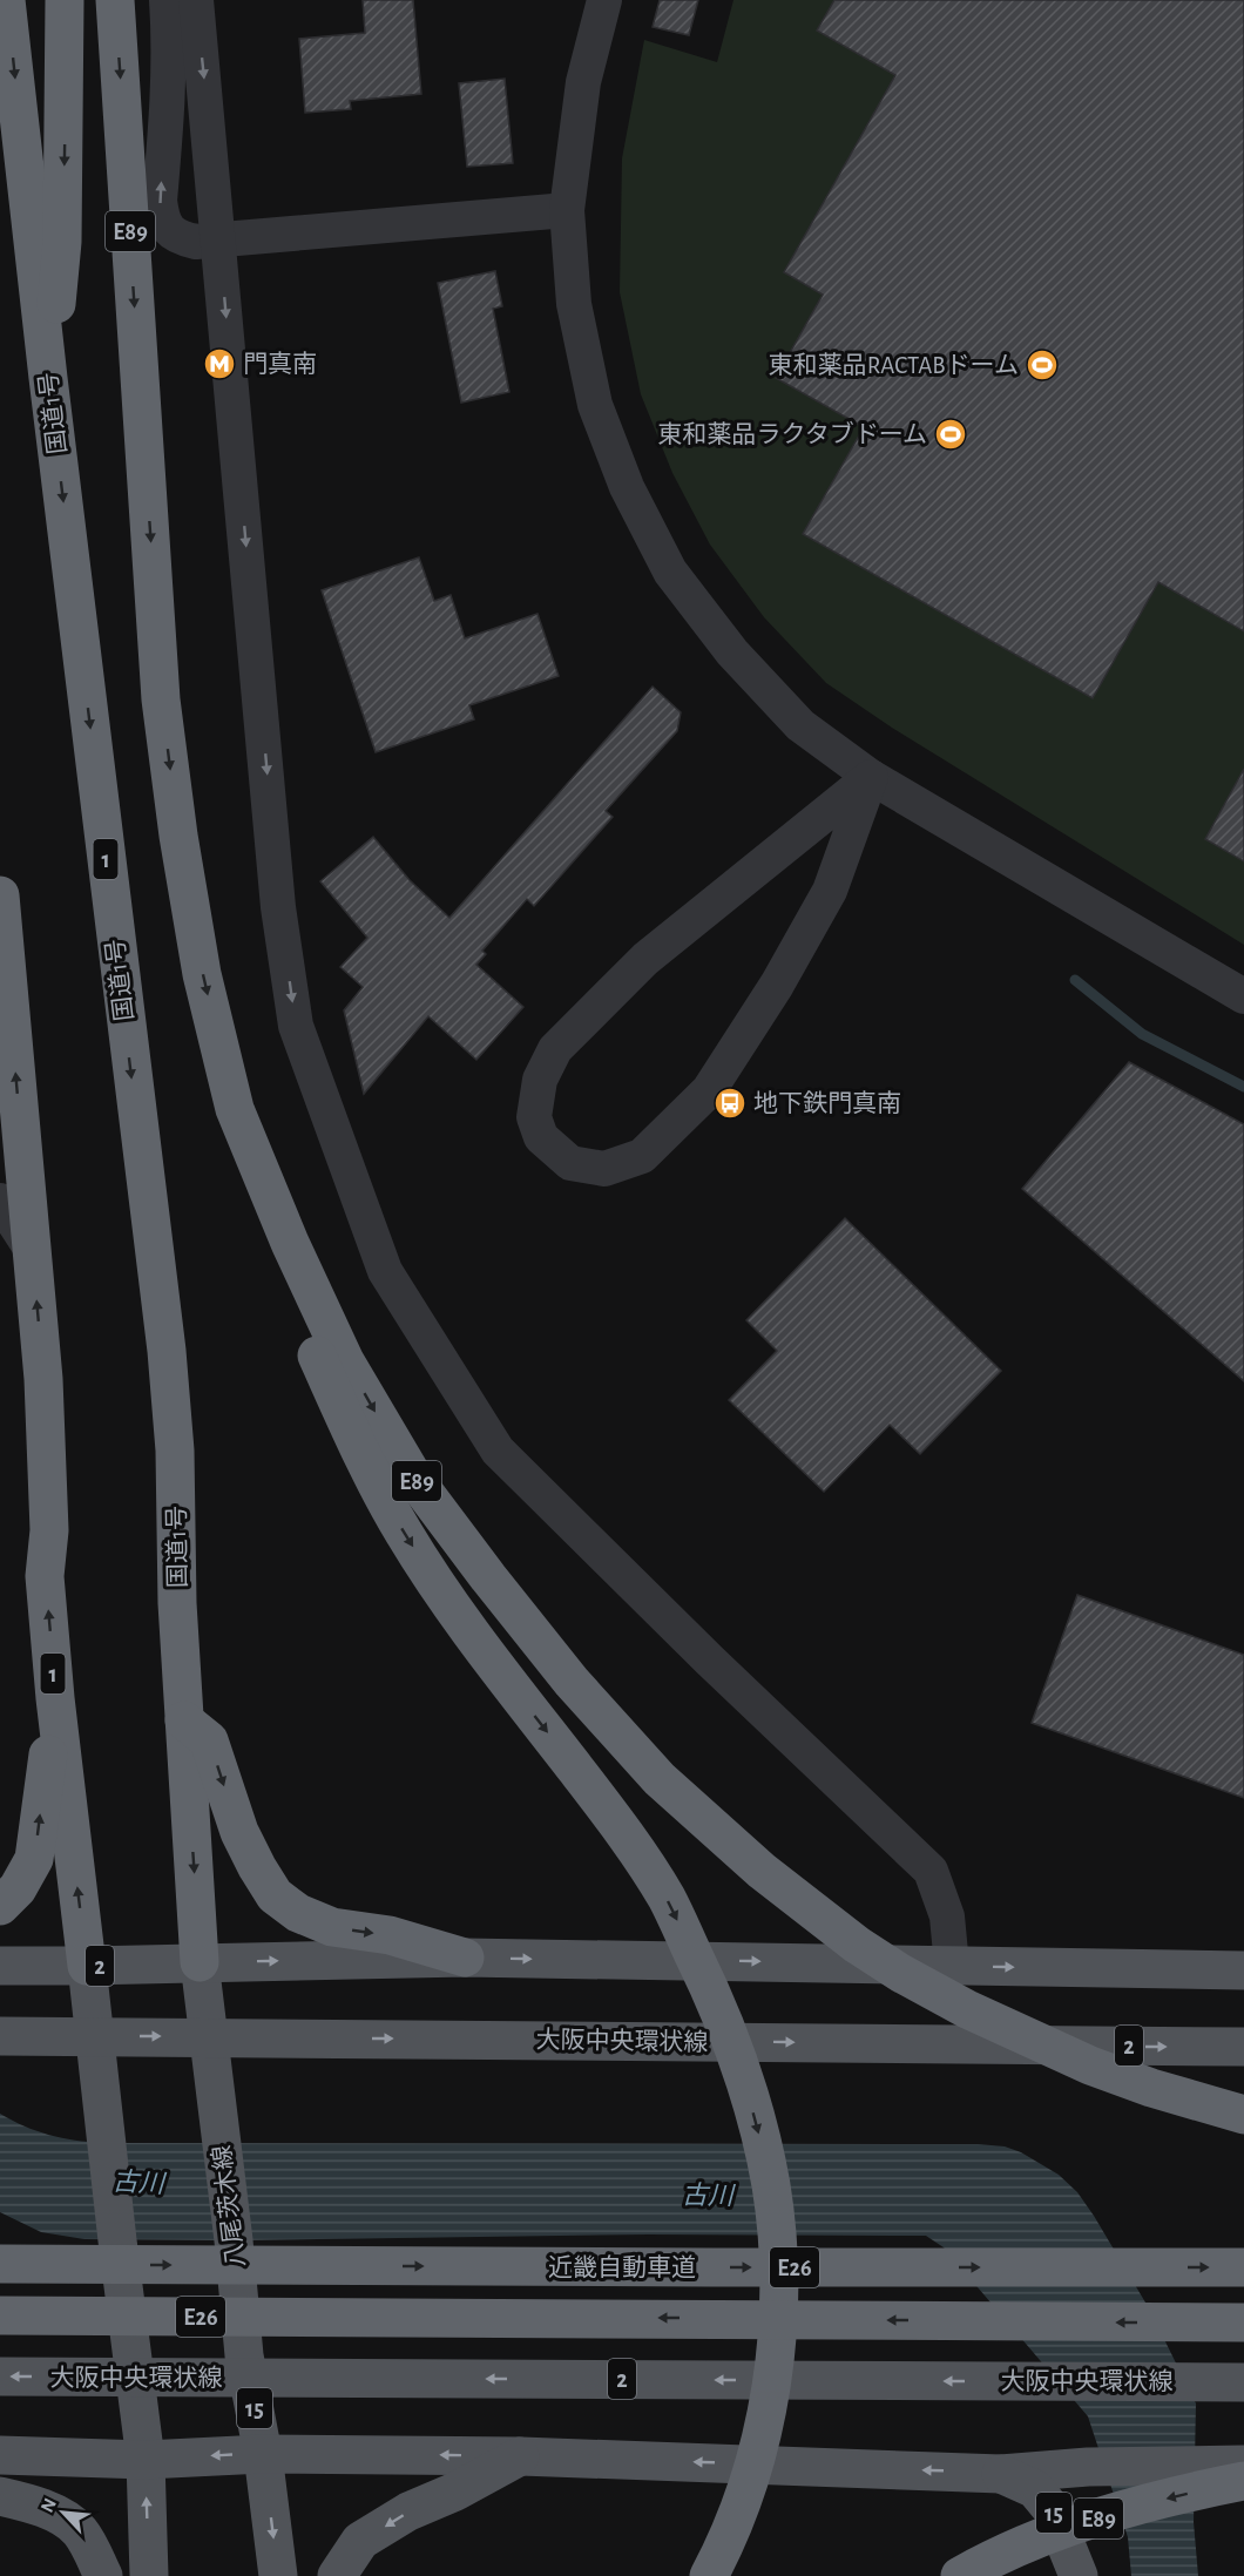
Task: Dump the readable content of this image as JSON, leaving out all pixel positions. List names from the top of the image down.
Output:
{
  "streets": {
    "highway": [
      "E89",
      "国道1号",
      "1",
      "近畿自動車道",
      "E26"
    ],
    "main road": [
      "2",
      "大阪中央環状線",
      "八尾茨木線",
      "15"
    ]
  },
  "crossings": [
    ["国道1号", "2"],
    ["国道1号", "八尾茨木線"],
    ["1", "2"],
    ["2", "八尾茨木線"]
  ],
  "water": ["古川"],
  "places": {
    "metro station": ["門真南"],
    "sports": ["東和薬品RACTABドーム", "東和薬品ラクタブドーム"],
    "bus stop": ["地下鉄門真南"]
  },
  "north": "top left"
}
